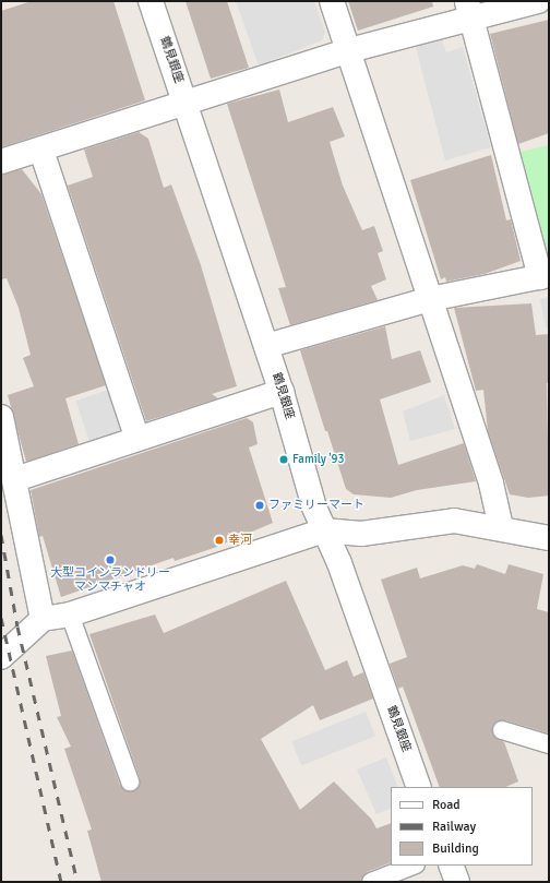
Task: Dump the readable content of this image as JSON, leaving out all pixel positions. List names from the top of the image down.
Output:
{
  "streets": {
    "street": ["鶴見銀座"]
  },
  "places": [
    "Family '93",
    "ファミリーマート",
    "幸河",
    "大型コインランドリー マンマチャオ"
  ],
  "legend": ["Road", "Railway", "Building"]
}
